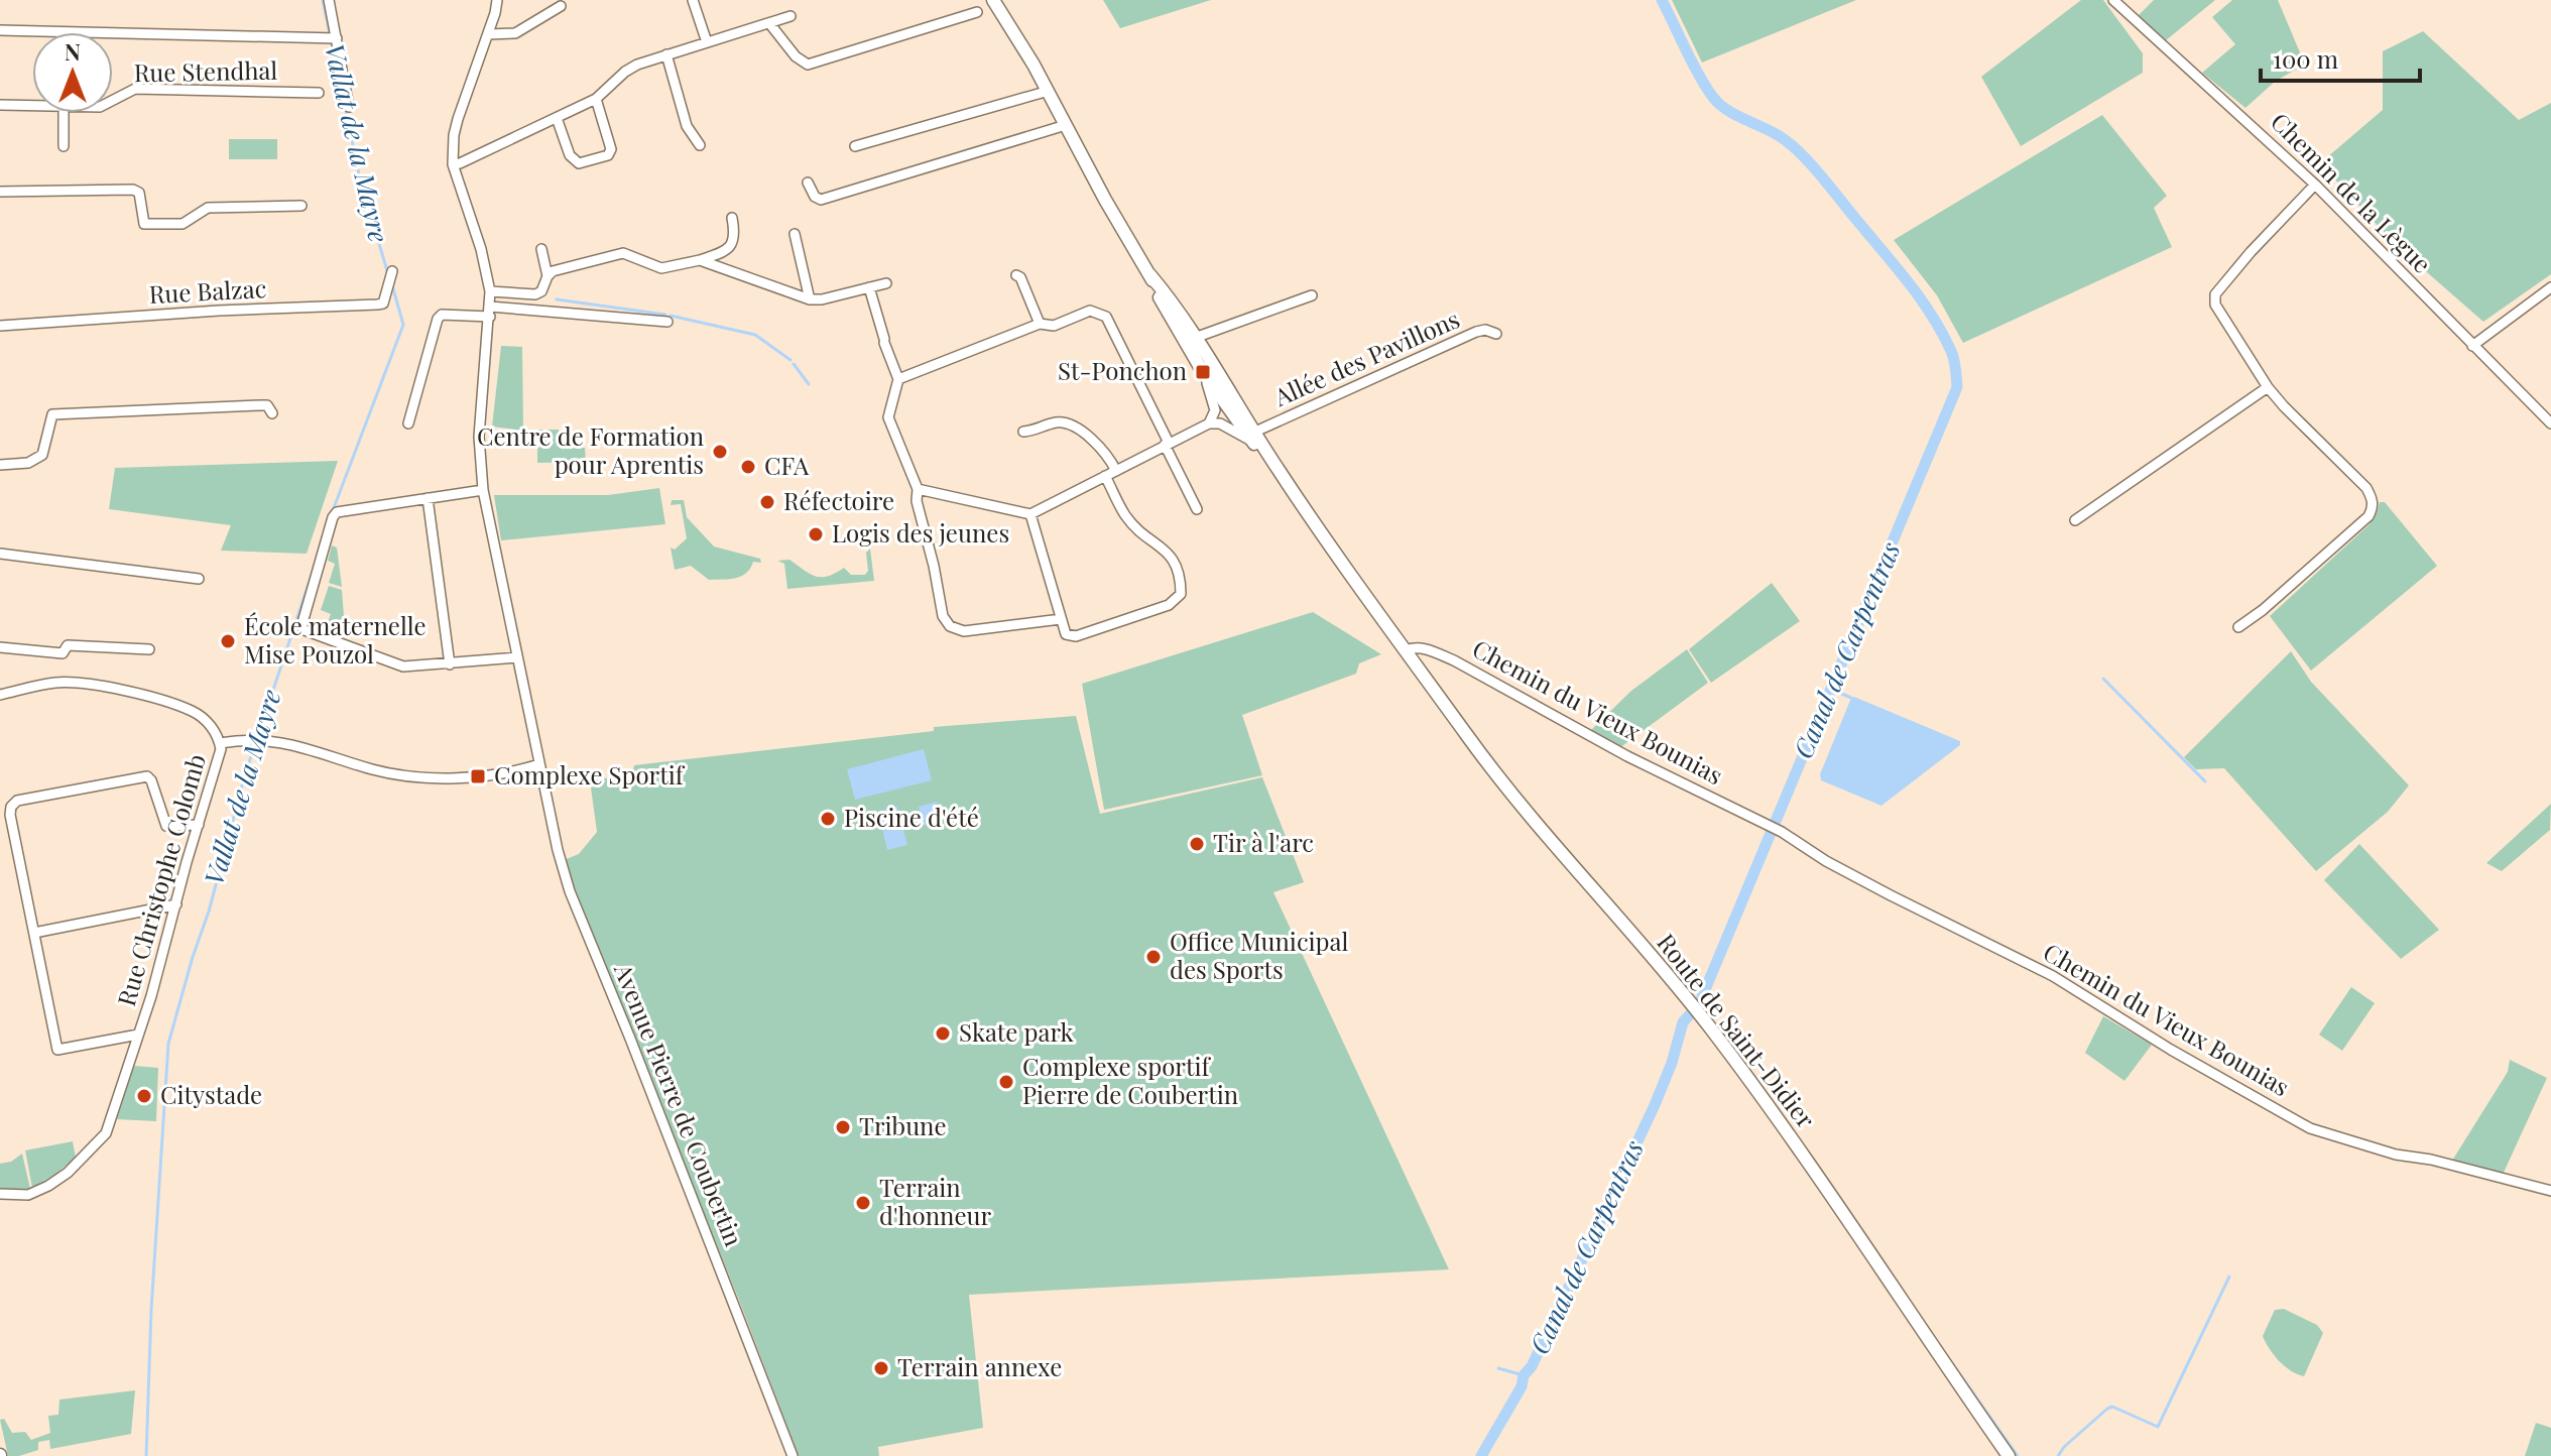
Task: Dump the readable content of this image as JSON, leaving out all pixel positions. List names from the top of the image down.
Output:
{
  "streets": {
    "main road": ["Route de Saint-Didier"],
    "street": [
      "Rue Stendhal",
      "Chemin de la Lègue",
      "Rue Balzac",
      "Allée des Pavillons",
      "Chemin du Vieux Bounias",
      "Rue Christophe Colomb",
      "Avenue Pierre de Coubertin"
    ]
  },
  "crossings": [
    ["Allée des Pavillons", "Route de Saint-Didier"],
    ["Chemin du Vieux Bounias", "Route de Saint-Didier"]
  ],
  "water": ["Vallat de la Mayre", "Canal de Carpentras"],
  "places": {
    "transit": ["St-Ponchon", "Complexe Sportif"],
    "other": [
      "Centre de Formation pour Aprentis",
      "CFA",
      "Réfectoire",
      "Logis des jeunes",
      "École maternelle Mise Pouzol",
      "Piscine d'été",
      "Tir à l'arc",
      "Office Municipal des Sports",
      "Skate park",
      "Complexe sportif Pierre de Coubertin",
      "Citystade",
      "Tribune",
      "Terrain d'honneur",
      "Terrain annexe"
    ]
  },
  "scale_bar": "100 m",
  "north": "top"
}
